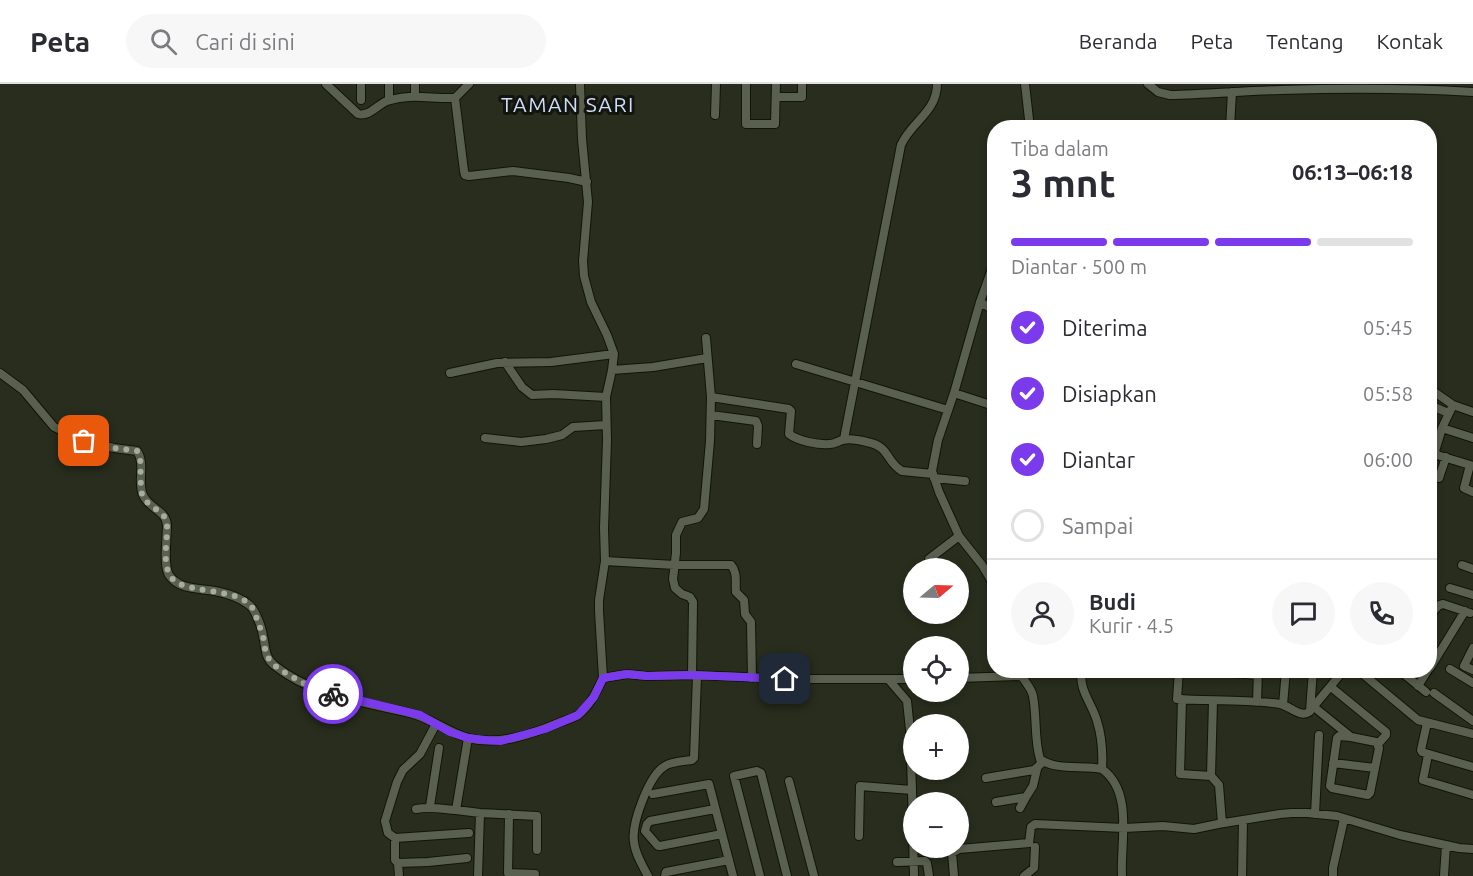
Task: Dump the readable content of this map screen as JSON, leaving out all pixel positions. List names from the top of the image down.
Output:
{
  "districts": ["TAMAN SARI"],
  "north": "right",
  "page": {
    "header": "Peta",
    "search": "Cari di sini",
    "nav": [
      "Beranda",
      "Peta",
      "Tentang",
      "Kontak"
    ],
    "heading": ["3 mnt", "Tiba dalam", "06:13–06:18"],
    "panel": ["Budi", "Kurir · 4.5"],
    "bar": "Diantar · 500 m",
    "list": [
      ["Diterima", "05:45"],
      ["Disiapkan", "05:58"],
      ["Diantar", "06:00"],
      "Sampai"
    ],
    "map_buttons": ["+", "−"]
  }
}
